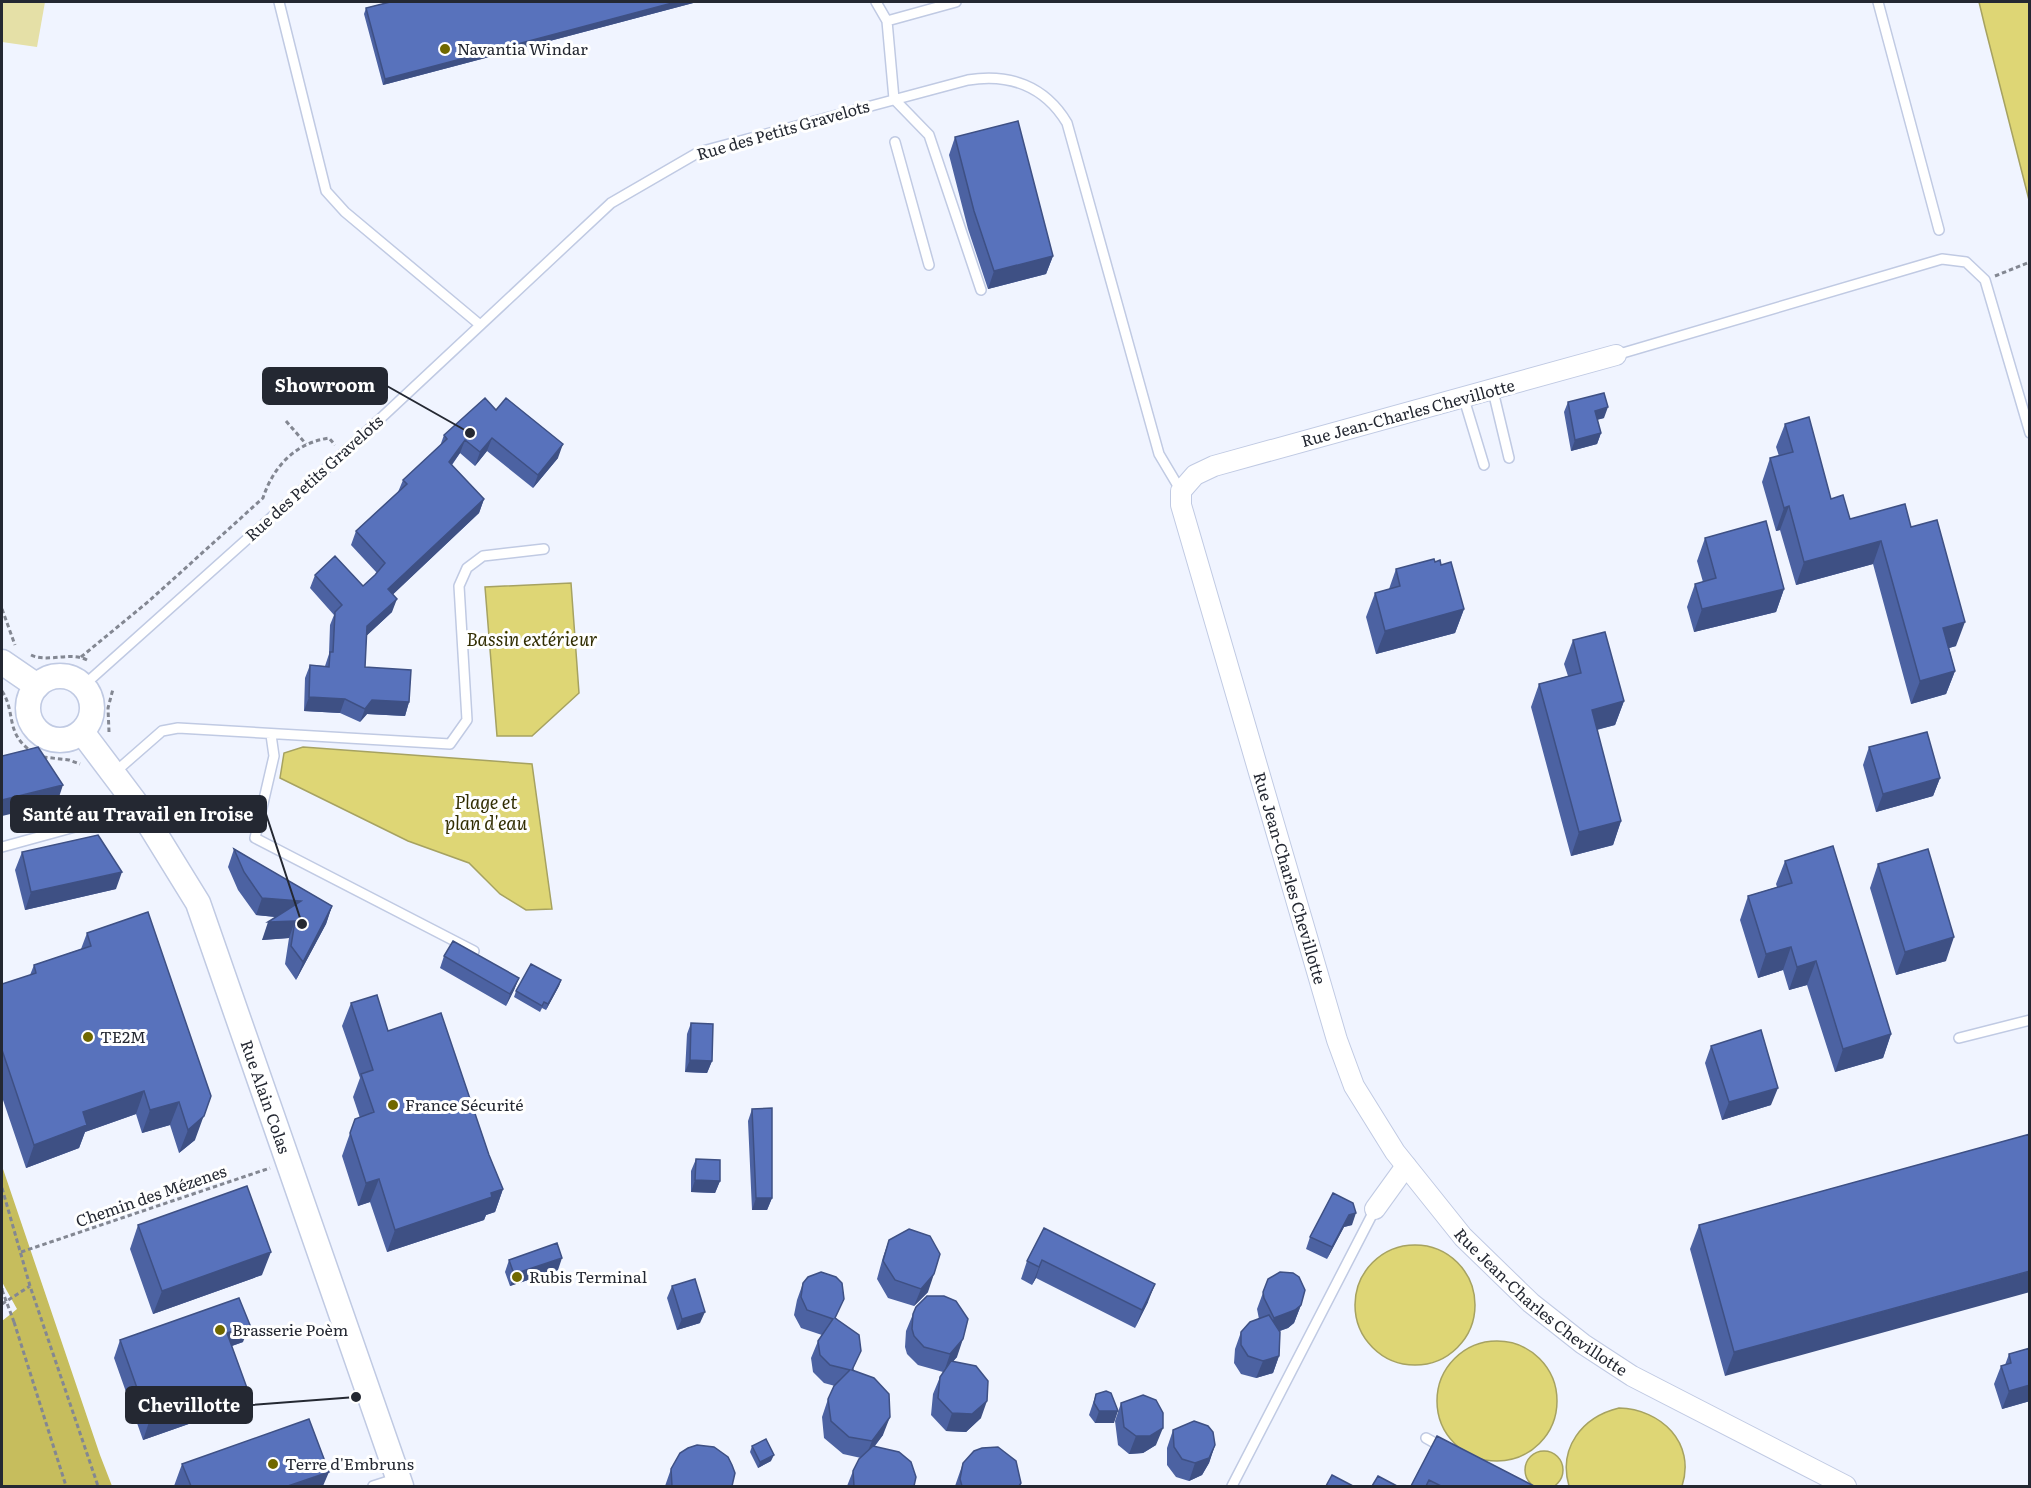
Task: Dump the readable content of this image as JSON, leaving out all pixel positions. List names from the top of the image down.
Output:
{
  "streets": {
    "street": ["Rue Jean-Charles Chevillotte", "Rue Alain Colas"],
    "lane": ["Rue des Petits Gravelots"],
    "path": ["Chemin des Mézenes"]
  },
  "crossings": [
    ["Rue des Petits Gravelots", "Rue Jean-Charles Chevillotte"],
    ["Rue des Petits Gravelots", "Rue Alain Colas"],
    ["Rue Alain Colas", "Chemin des Mézenes"]
  ],
  "water": ["Bassin extérieur", "Plage et plan d'eau"],
  "places": [
    "Navantia Windar",
    "Showroom",
    "Santé au Travail en Iroise",
    "TE2M",
    "France Sécurité",
    "Rubis Terminal",
    "Brasserie Poèm",
    "Chevillotte",
    "Terre d'Embruns"
  ]
}
